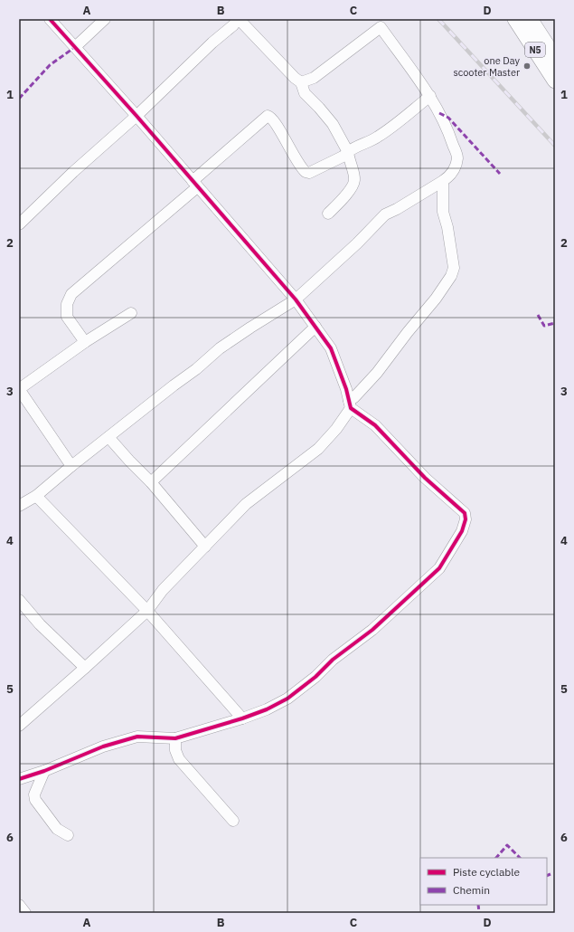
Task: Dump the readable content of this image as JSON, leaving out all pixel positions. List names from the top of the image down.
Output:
{
  "streets": {
    "highway": ["N5"]
  },
  "places": ["one Day scooter Master"],
  "legend": ["Piste cyclable", "Chemin"],
  "grid": {
    "columns": [
      "A",
      "B",
      "C",
      "D"
    ],
    "rows": [
      "1",
      "2",
      "3",
      "4",
      "5",
      "6"
    ]
  }
}
